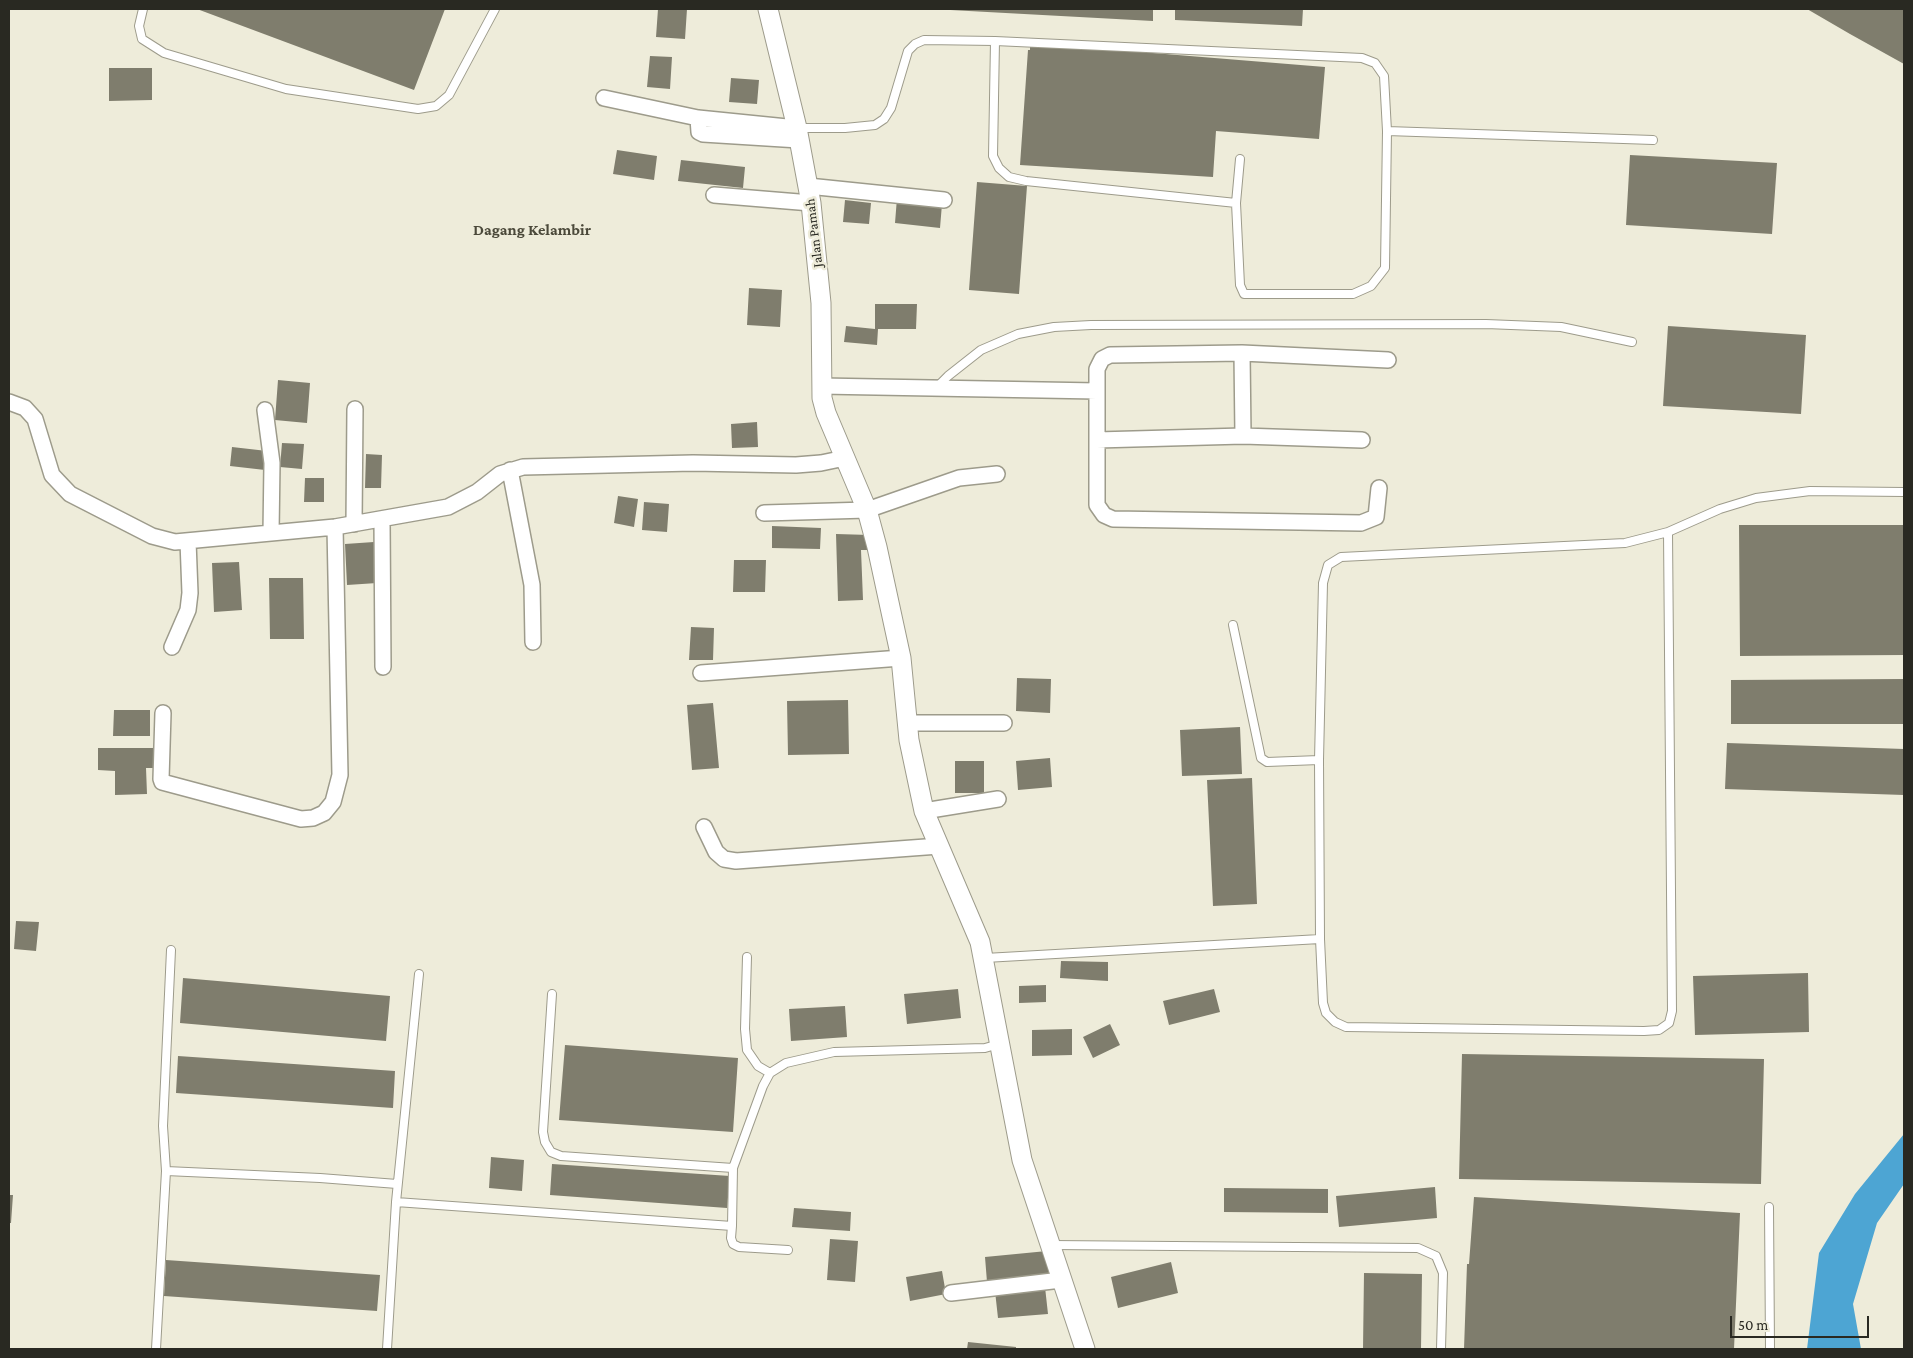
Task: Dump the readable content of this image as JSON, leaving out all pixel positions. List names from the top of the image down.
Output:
{
  "streets": {
    "street": ["Jalan Pamah"]
  },
  "districts": ["Dagang Kelambir"],
  "scale_bar": "50 m"
}
